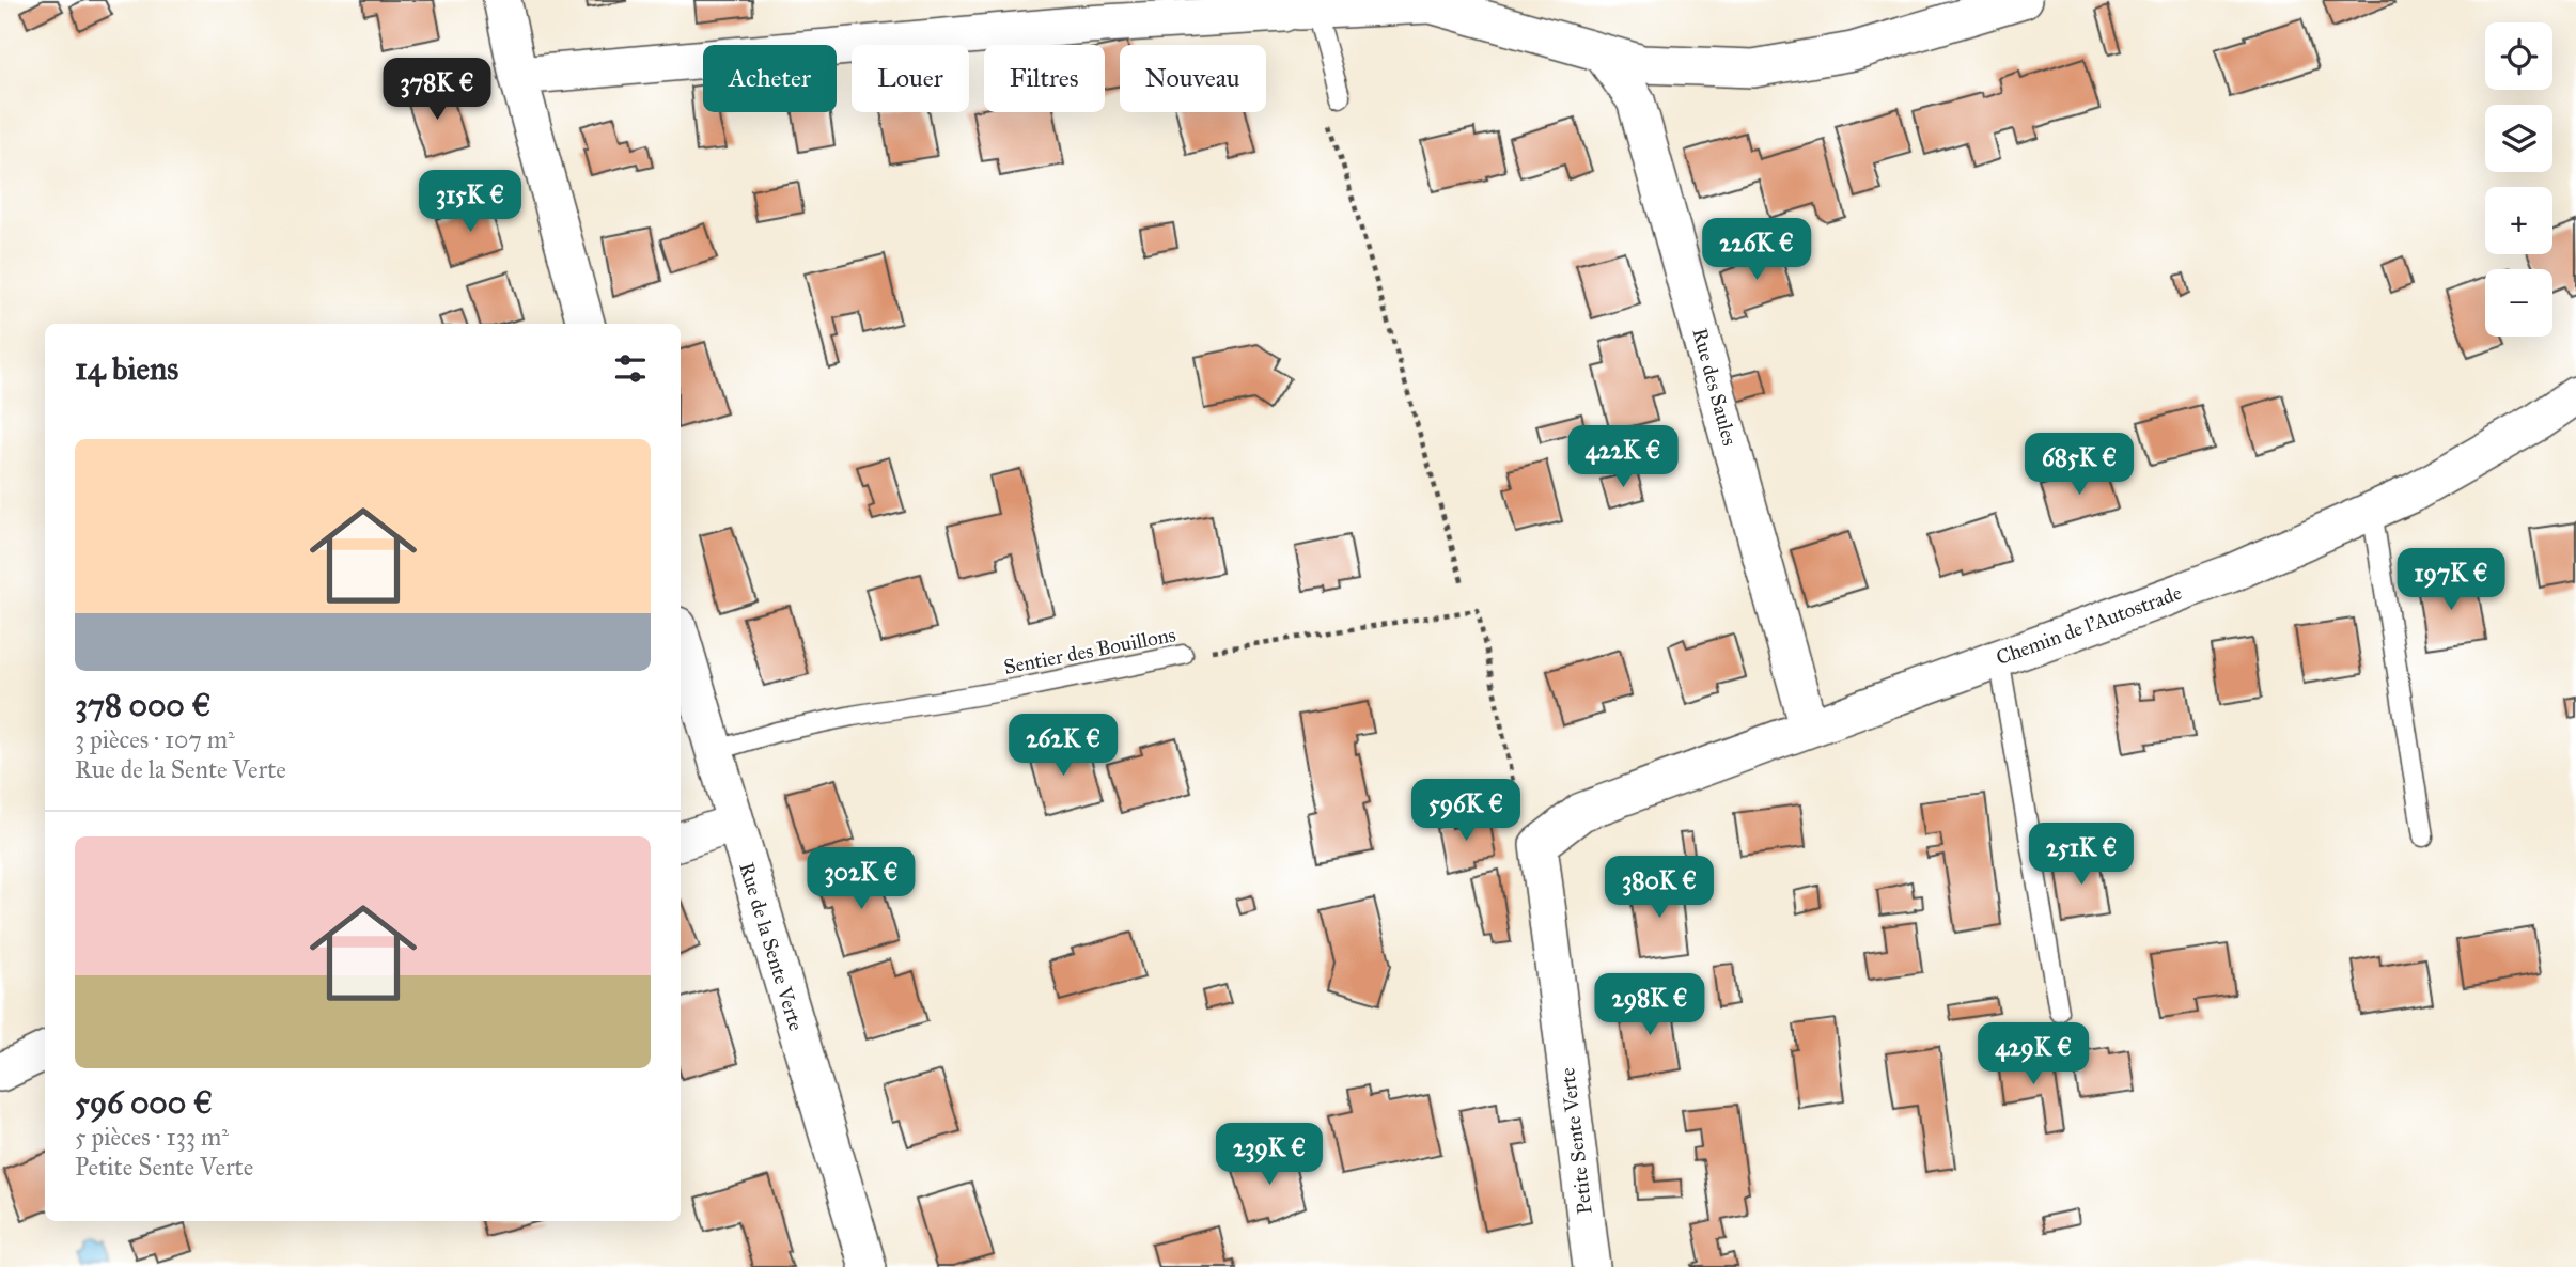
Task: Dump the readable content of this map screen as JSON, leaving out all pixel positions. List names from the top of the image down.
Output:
{
  "streets": {
    "street": [
      "Rue des Saules",
      "Chemin de l'Autostrade",
      "Rue de la Sente Verte",
      "Petite Sente Verte"
    ],
    "lane": ["Sentier des Bouillons"]
  },
  "crossings": [
    ["Rue des Saules", "Chemin de l'Autostrade"],
    ["Chemin de l'Autostrade", "Sentier des Bouillons"],
    ["Chemin de l'Autostrade", "Petite Sente Verte"],
    ["Sentier des Bouillons", "Rue de la Sente Verte"],
    ["Sentier des Bouillons", "Petite Sente Verte"]
  ],
  "page": {
    "map_buttons": ["+", "−"],
    "chip": [
      "Acheter",
      "Louer",
      "Filtres",
      "Nouveau"
    ],
    "price": [
      "378K €",
      "315K €",
      "226K €",
      "422K €",
      "685K €",
      "197K €",
      "262K €",
      "596K €",
      "251K €",
      "302K €",
      "380K €",
      "298K €",
      "429K €",
      "239K €"
    ],
    "heading": "14 biens",
    "list": [
      {
        "name": "378 000 €",
        "note": "3 pièces · 107 m² · Rue de la Sente Verte"
      },
      {
        "name": "596 000 €",
        "note": "5 pièces · 133 m² · Petite Sente Verte"
      }
    ]
  }
}
